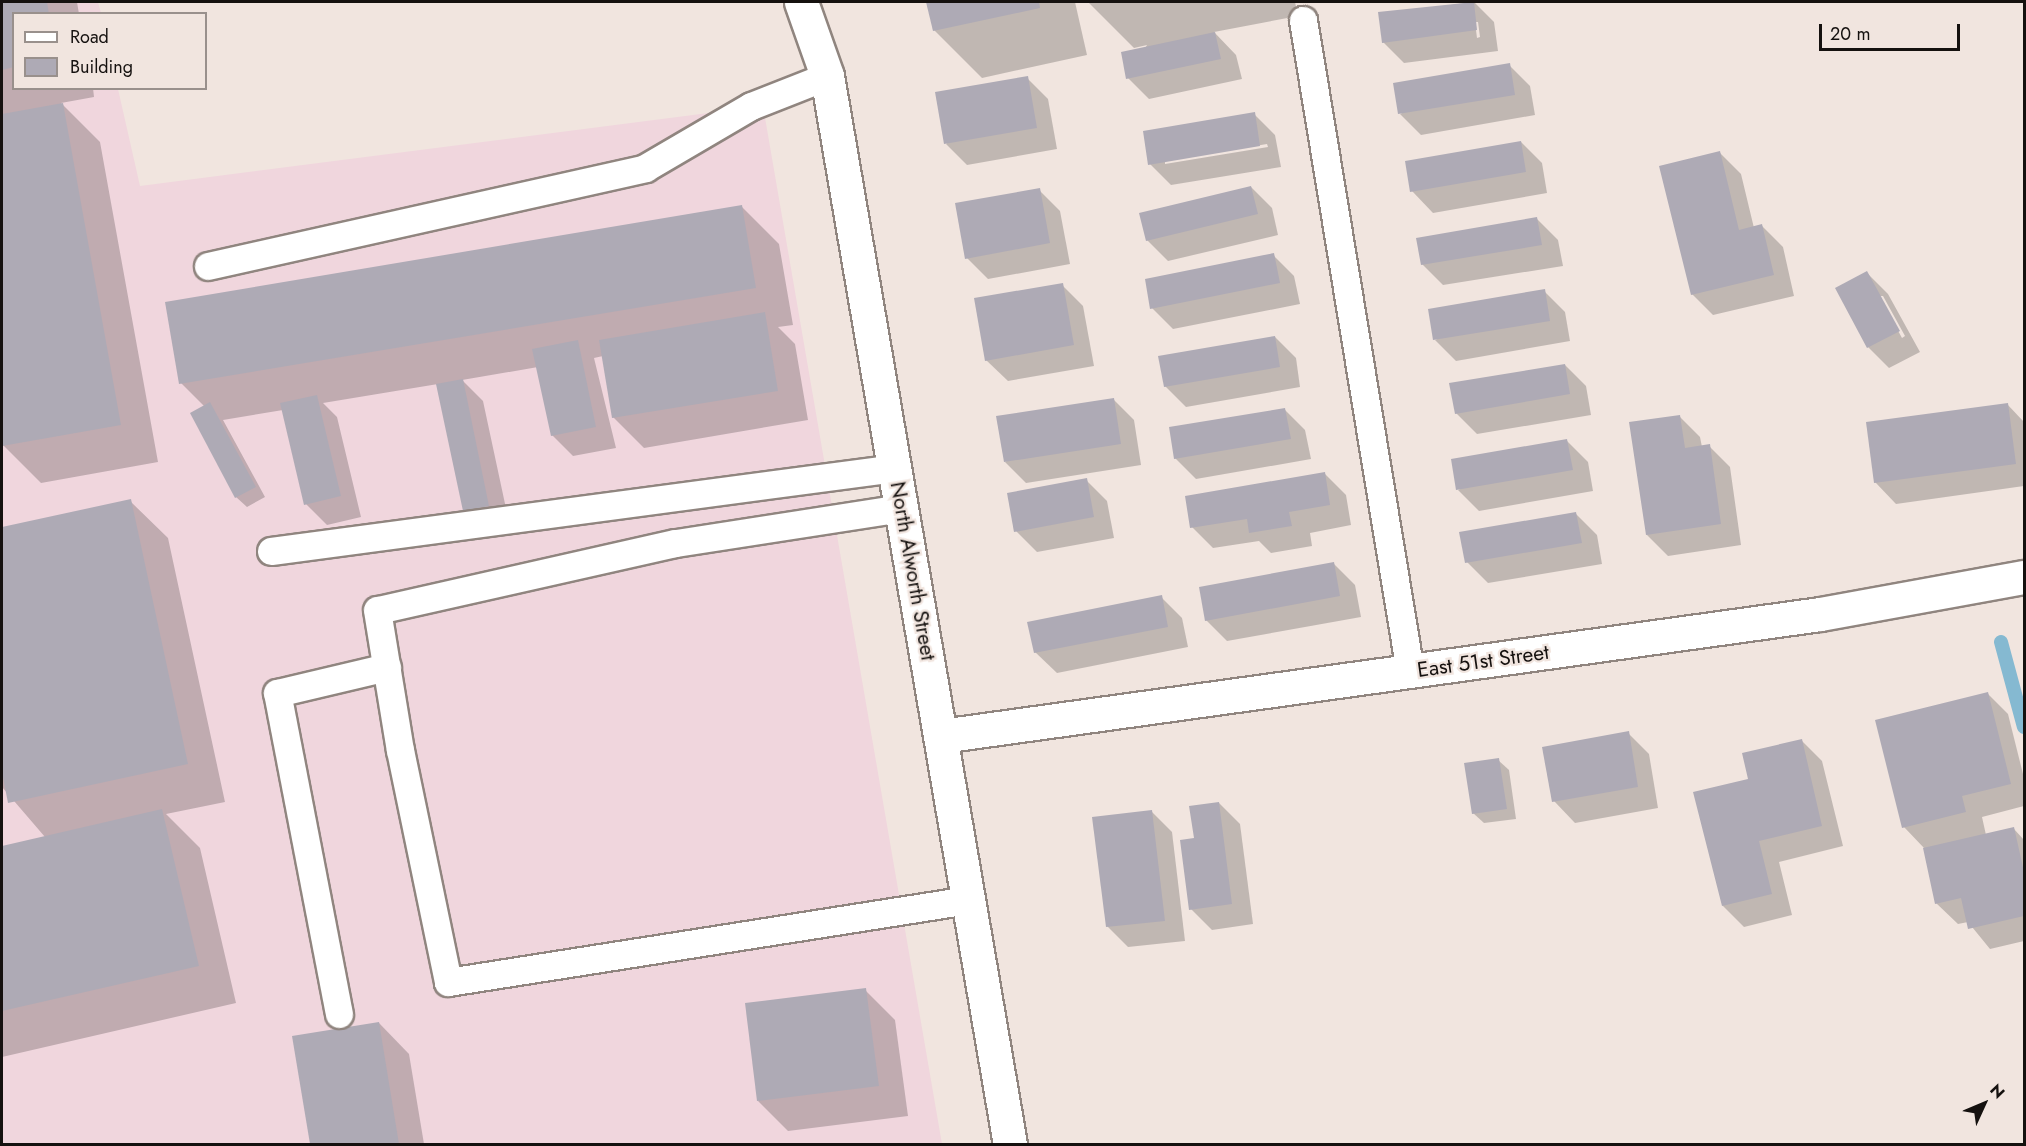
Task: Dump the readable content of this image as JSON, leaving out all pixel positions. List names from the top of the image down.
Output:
{
  "streets": {
    "street": ["North Alworth Street", "East 51st Street"]
  },
  "crossings": [
    ["North Alworth Street", "East 51st Street"]
  ],
  "legend": ["Road", "Building"],
  "scale_bar": "20 m",
  "north": "top right"
}
